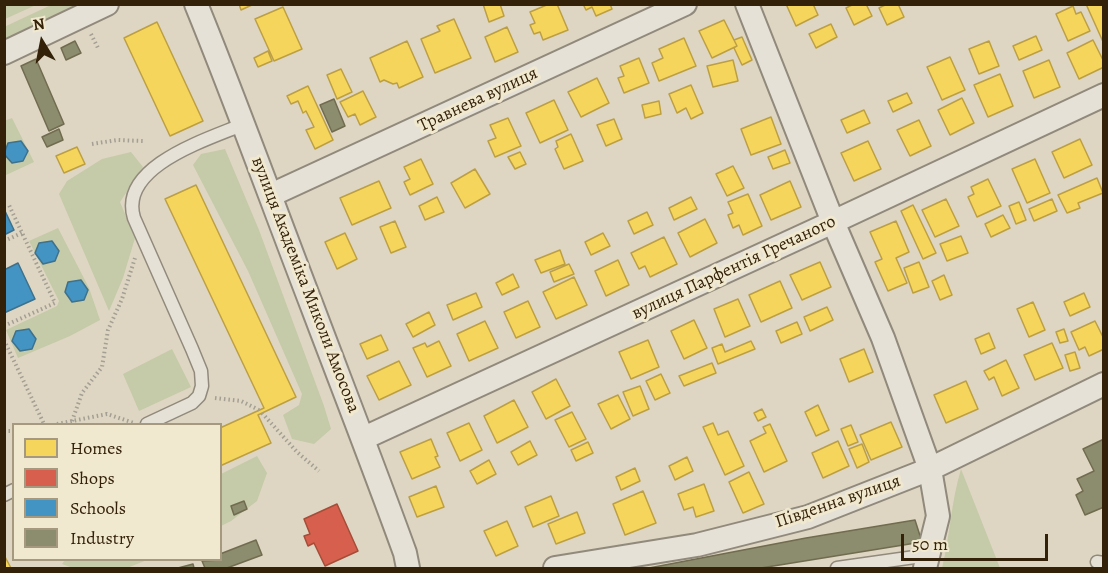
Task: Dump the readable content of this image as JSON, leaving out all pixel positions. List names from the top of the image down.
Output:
{
  "streets": {
    "street": [
      "Травнева вулиця",
      "вулиця Парфентія Гречаного",
      "вулиця Академіка Миколи Амосова",
      "Південна вулиця"
    ]
  },
  "crossings": [
    ["Травнева вулиця", "вулиця Академіка Миколи Амосова"],
    ["вулиця Парфентія Гречаного", "вулиця Академіка Миколи Амосова"]
  ],
  "legend": [
    "Homes",
    "Shops",
    "Schools",
    "Industry"
  ],
  "scale_bar": "50 m",
  "north": "top"
}
